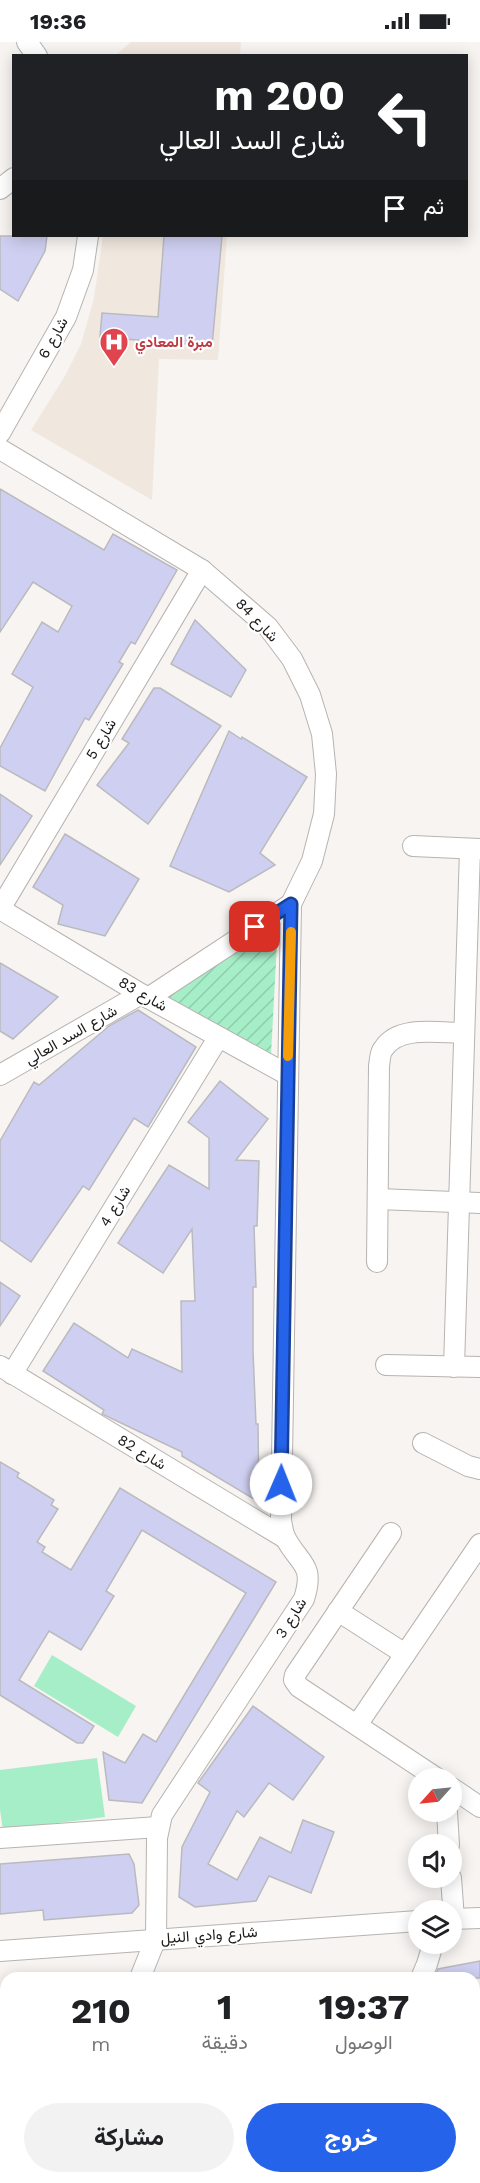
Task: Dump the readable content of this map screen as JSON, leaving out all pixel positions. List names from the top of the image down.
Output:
{
  "streets": {
    "street": [
      "شارع 6",
      "شارع 84",
      "شارع 5",
      "شارع 83",
      "شارع السد العالي",
      "شارع 4",
      "شارع 82",
      "شارع 3",
      "شارع وادي النيل"
    ]
  },
  "crossings": [
    ["شارع 84", "شارع 5"],
    ["شارع 84", "شارع السد العالي"],
    ["شارع 5", "شارع 83"],
    ["شارع 83", "شارع السد العالي"],
    ["شارع 83", "شارع 4"],
    ["شارع 4", "شارع 82"],
    ["شارع 82", "شارع 3"],
    ["شارع 3", "شارع وادي النيل"]
  ],
  "places": {
    "hospital": ["مبرة المعادي"]
  },
  "north": "bottom left",
  "page": {
    "status": "19:36",
    "turn": ["200 m", "شارع السد العالي"],
    "then": "ثم",
    "eta": [
      "19:37",
      "الوصول",
      "1",
      "دقيقة",
      "210",
      "m"
    ],
    "buttons": ["خروج", "مشاركة"]
  }
}
